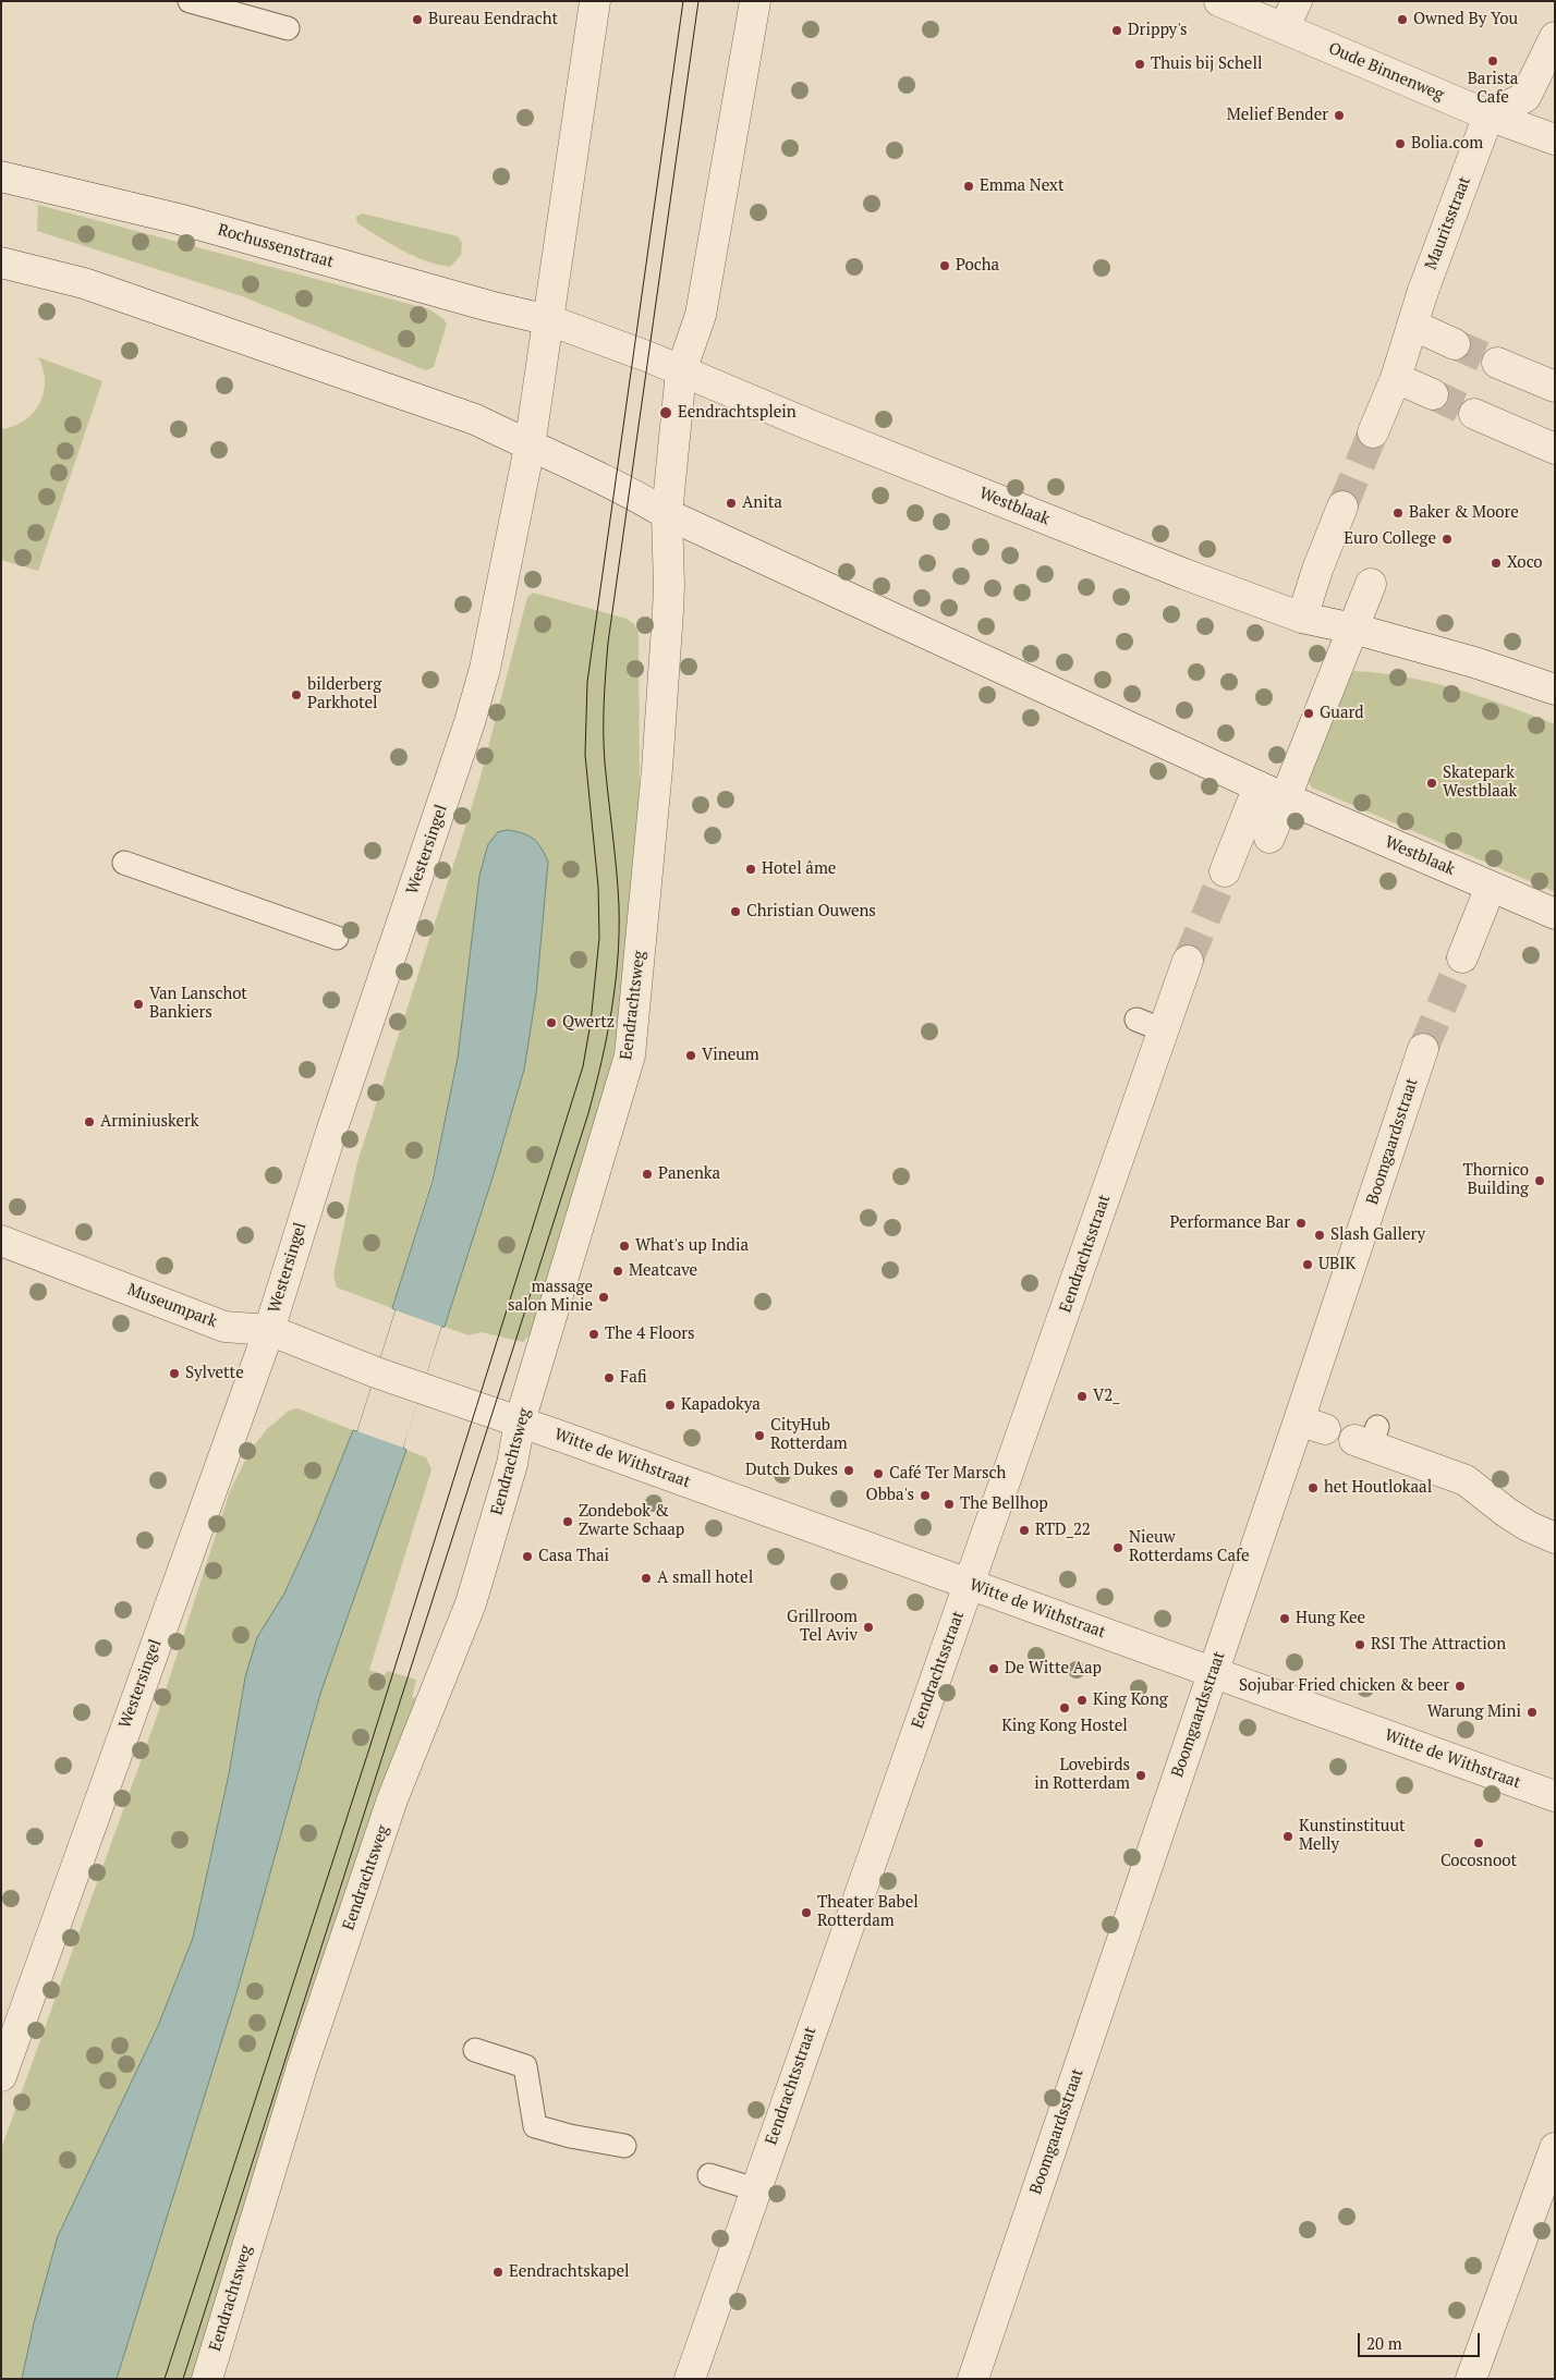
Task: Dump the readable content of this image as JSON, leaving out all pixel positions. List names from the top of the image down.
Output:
{
  "streets": {
    "street": [
      "Oude Binnenweg",
      "Mauritsstraat",
      "Rochussenstraat",
      "Westblaak",
      "Westersingel",
      "Eendrachtsweg",
      "Boomgaardsstraat",
      "Eendrachtsstraat",
      "Museumpark",
      "Witte de Withstraat"
    ]
  },
  "crossings": [
    ["Oude Binnenweg", "Mauritsstraat"],
    ["Westblaak", "Eendrachtsweg"],
    ["Westersingel", "Museumpark"],
    ["Eendrachtsweg", "Museumpark"],
    ["Eendrachtsweg", "Witte de Withstraat"],
    ["Boomgaardsstraat", "Witte de Withstraat"],
    ["Eendrachtsstraat", "Witte de Withstraat"],
    ["Museumpark", "Witte de Withstraat"]
  ],
  "places": [
    "Bureau Eendracht",
    "Owned By You",
    "Drippy's",
    "Barista Cafe",
    "Thuis bij Schell",
    "Melief Bender",
    "Bolia.com",
    "Emma Next",
    "Pocha",
    "Eendrachtsplein",
    "Anita",
    "Baker & Moore",
    "Euro College",
    "Xoco",
    "bilderberg Parkhotel",
    "Guard",
    "Skatepark Westblaak",
    "Hotel âme",
    "Christian Ouwens",
    "Van Lanschot Bankiers",
    "Qwertz",
    "Vineum",
    "Arminiuskerk",
    "Panenka",
    "Thornico Building",
    "Performance Bar",
    "Slash Gallery",
    "What's up India",
    "UBIK",
    "Meatcave",
    "massage salon Minie",
    "The 4 Floors",
    "Sylvette",
    "Fafi",
    "V2_",
    "Kapadokya",
    "CityHub Rotterdam",
    "Dutch Dukes",
    "Café Ter Marsch",
    "het Houtlokaal",
    "Obba's",
    "The Bellhop",
    "Zondebok & Zwarte Schaap",
    "RTD_22",
    "Nieuw Rotterdams Cafe",
    "Casa Thai",
    "A small hotel",
    "Hung Kee",
    "Grillroom Tel Aviv",
    "RSI The Attraction",
    "De Witte Aap",
    "Sojubar Fried chicken & beer",
    "King Kong",
    "King Kong Hostel",
    "Warung Mini",
    "Lovebirds in Rotterdam",
    "Kunstinstituut Melly",
    "Cocosnoot",
    "Theater Babel Rotterdam",
    "Eendrachtskapel"
  ],
  "scale_bar": "20 m"
}
